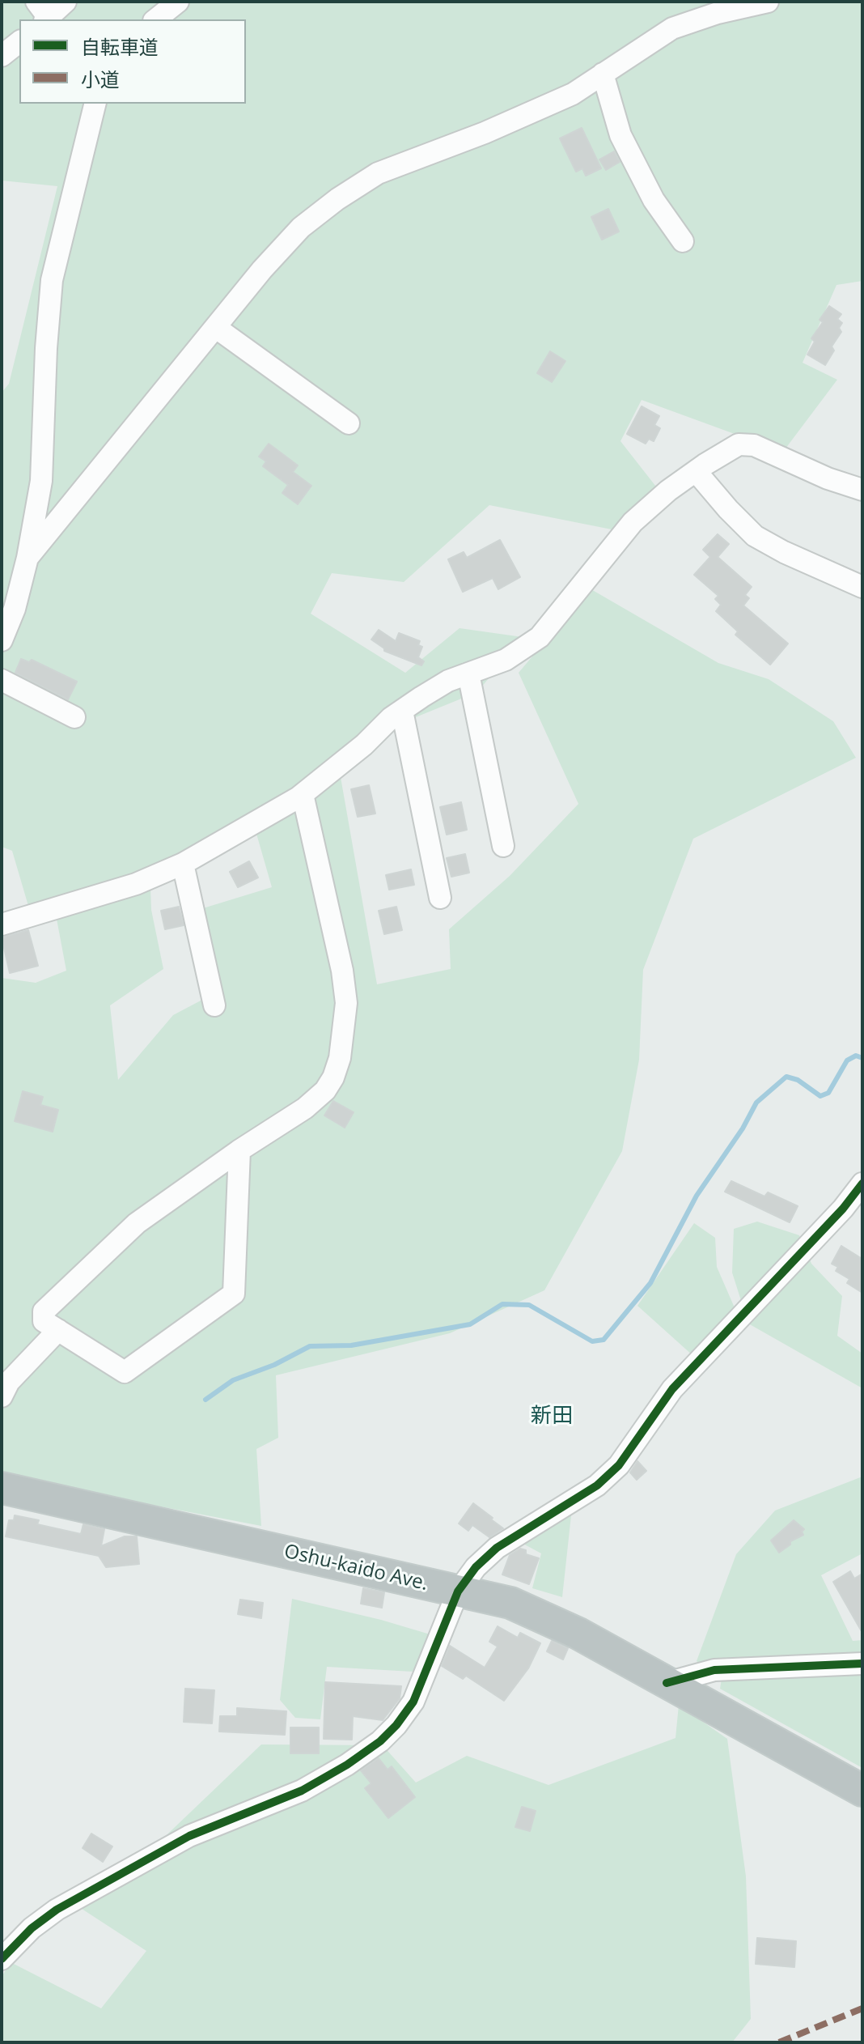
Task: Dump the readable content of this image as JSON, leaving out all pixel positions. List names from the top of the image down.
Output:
{
  "streets": {
    "highway": ["Oshu-kaido Ave."]
  },
  "districts": ["新田"],
  "legend": ["自転車道", "小道"]
}
